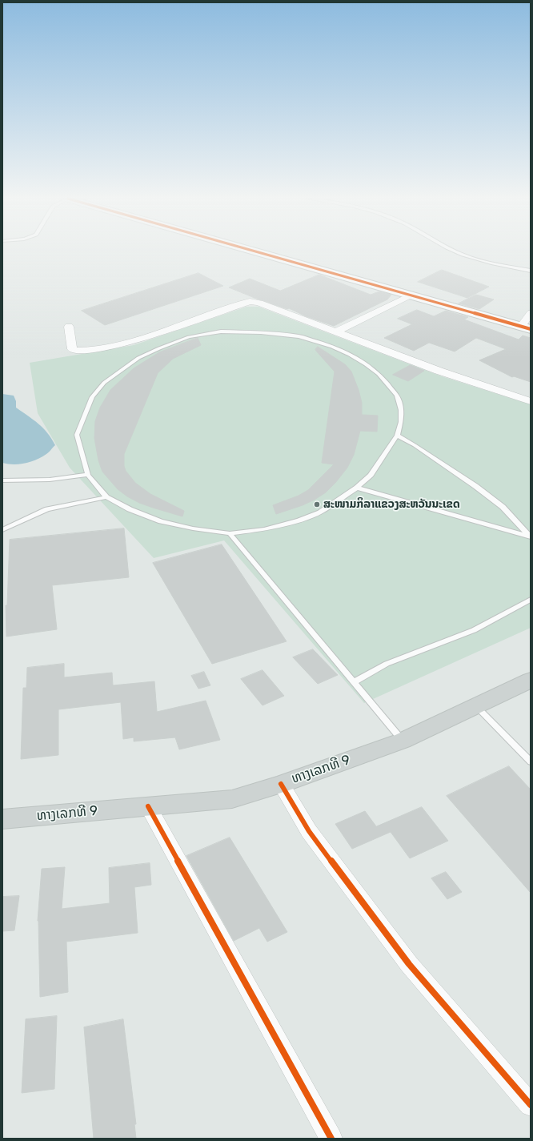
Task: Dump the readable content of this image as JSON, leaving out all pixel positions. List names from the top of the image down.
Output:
{
  "streets": {
    "main road": ["ທາງເລກທີ 9"]
  },
  "places": ["ສະໜາມກິລາແຂວງສະຫວັນນະເຂດ"]
}
